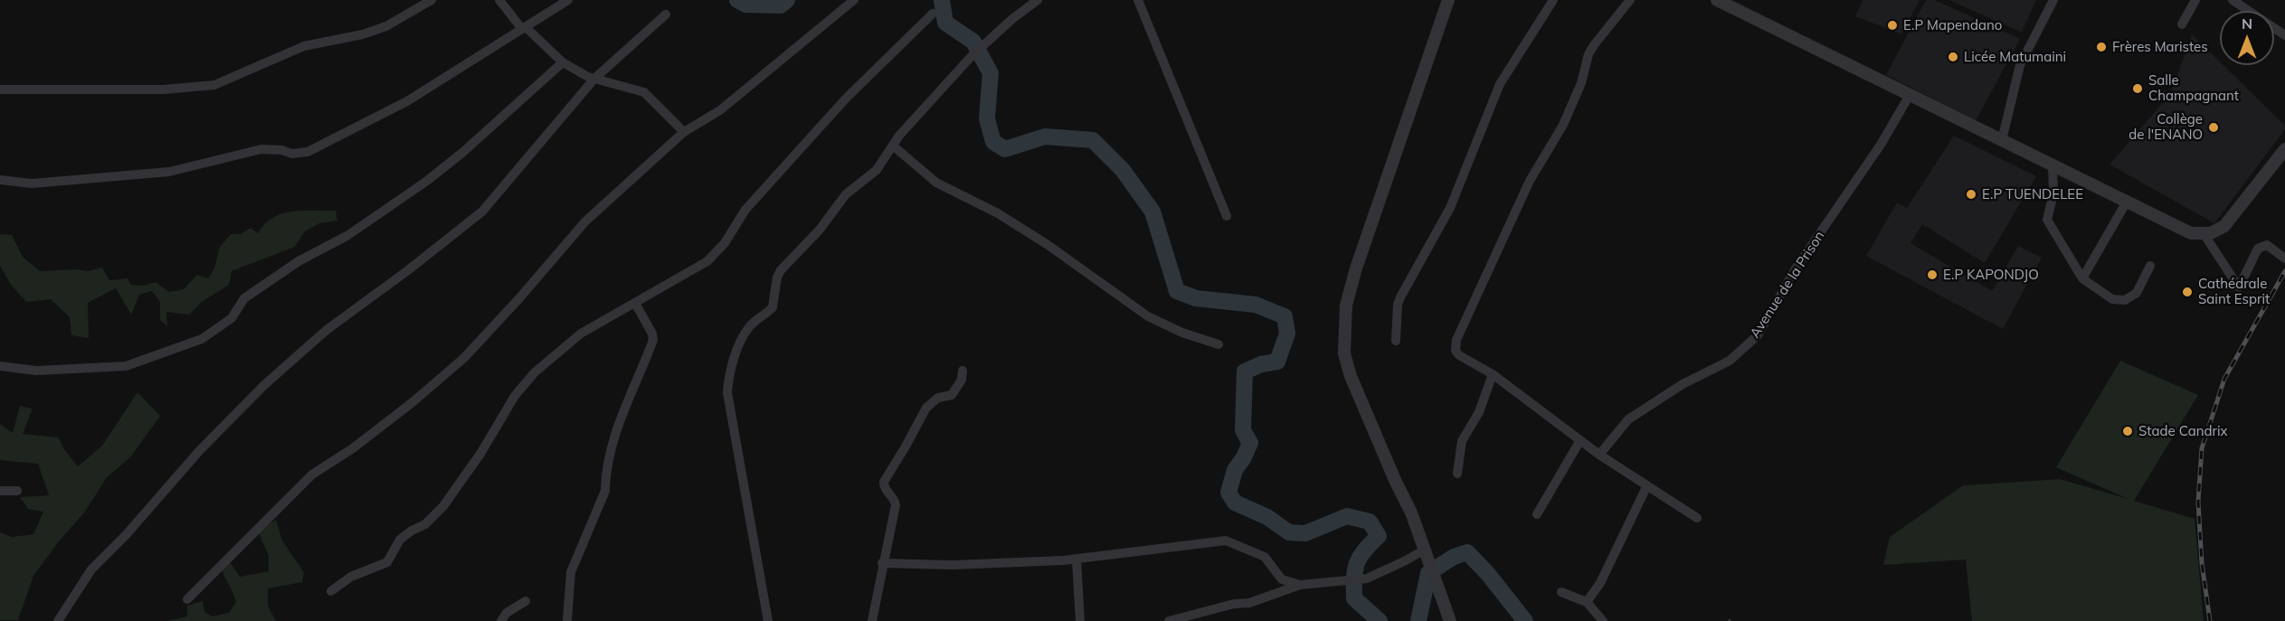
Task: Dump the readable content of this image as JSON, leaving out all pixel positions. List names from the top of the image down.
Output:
{
  "streets": {
    "street": ["Avenue de la Prison"]
  },
  "places": [
    "E.P Mapendano",
    "Frères Maristes",
    "Licée Matumaini",
    "Salle Champagnant",
    "Collège de l'ENANO",
    "E.P TUENDELEE",
    "E.P KAPONDJO",
    "Cathédrale Saint Esprit",
    "Stade Candrix"
  ],
  "north": "top"
}
